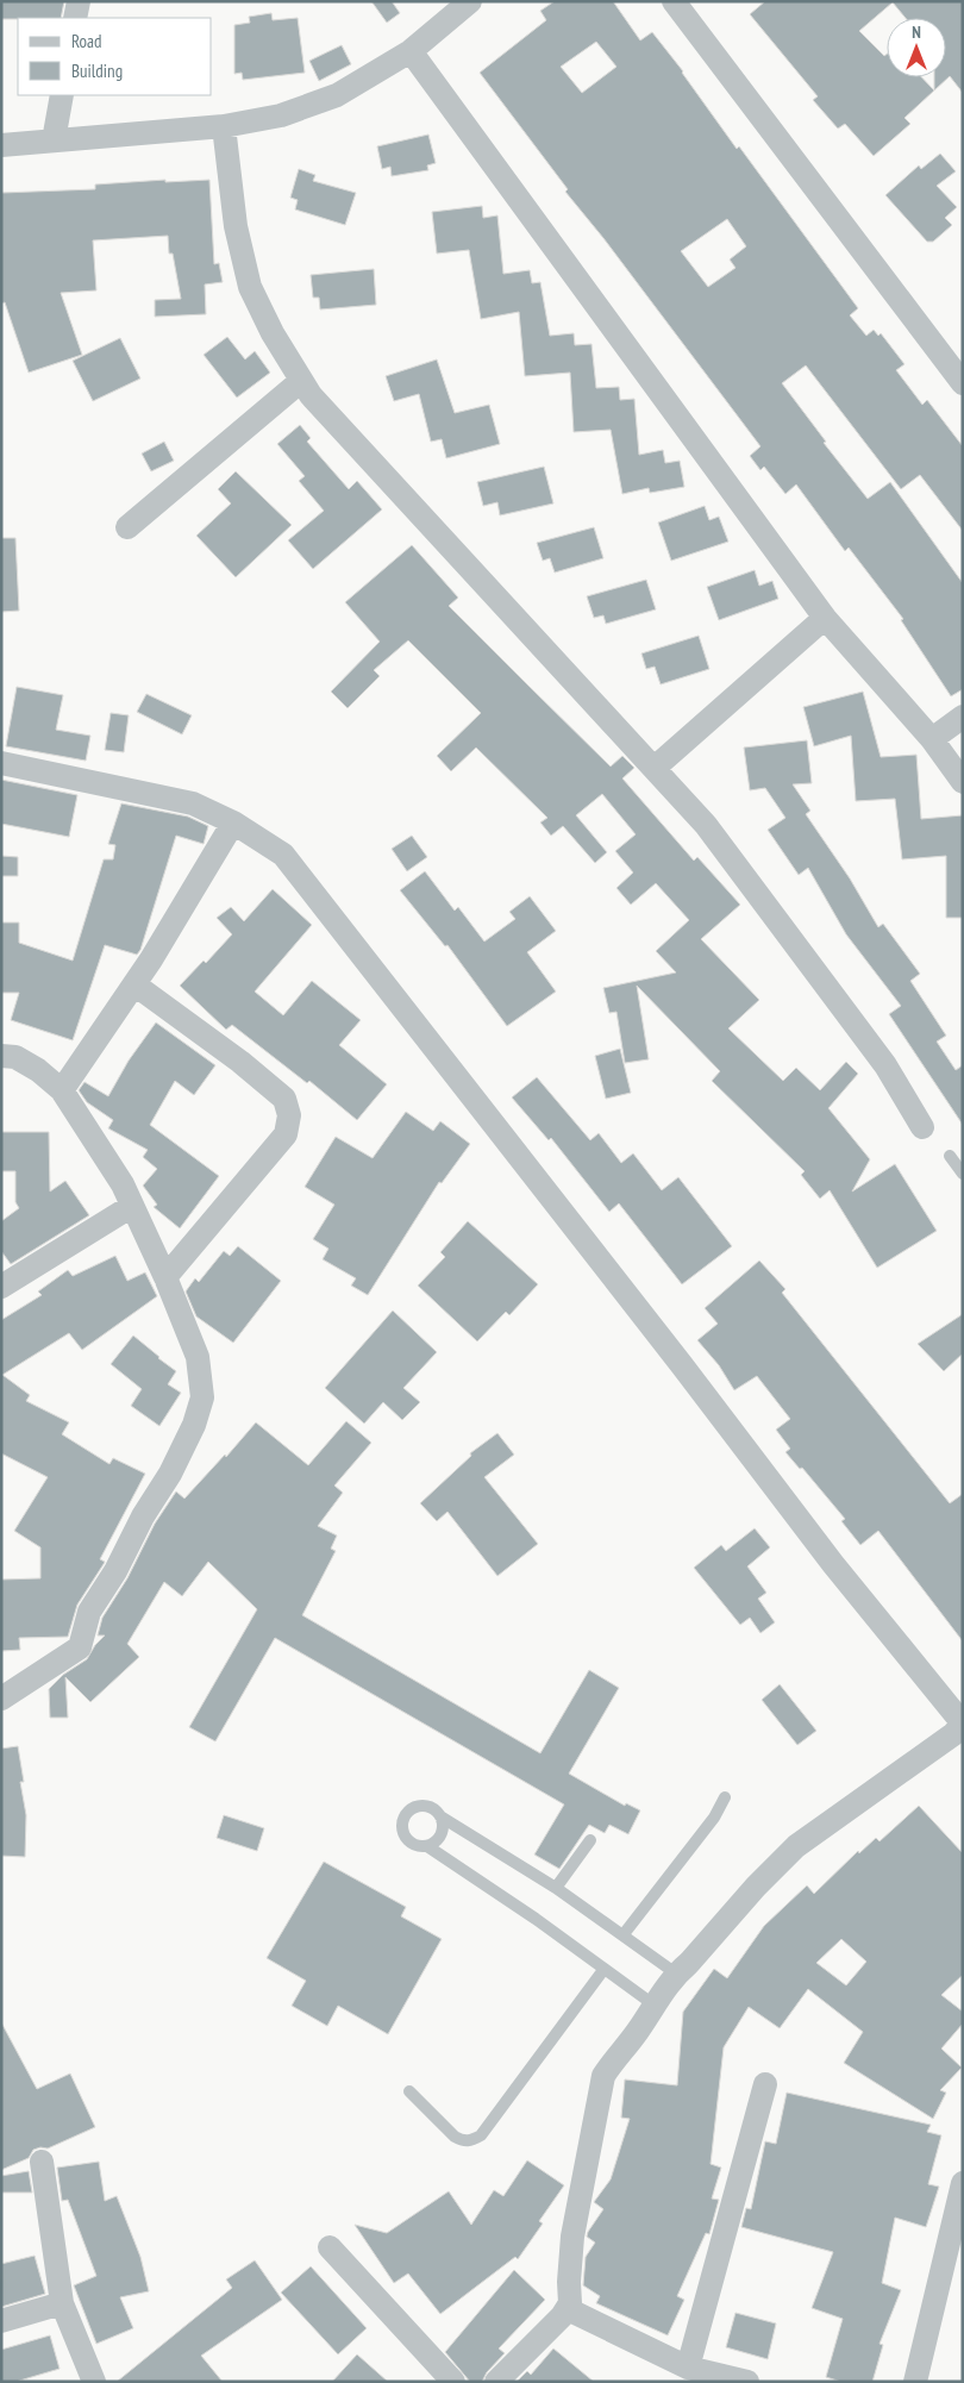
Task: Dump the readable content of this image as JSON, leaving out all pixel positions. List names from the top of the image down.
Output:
{
  "legend": ["Road", "Building"],
  "north": "top"
}
